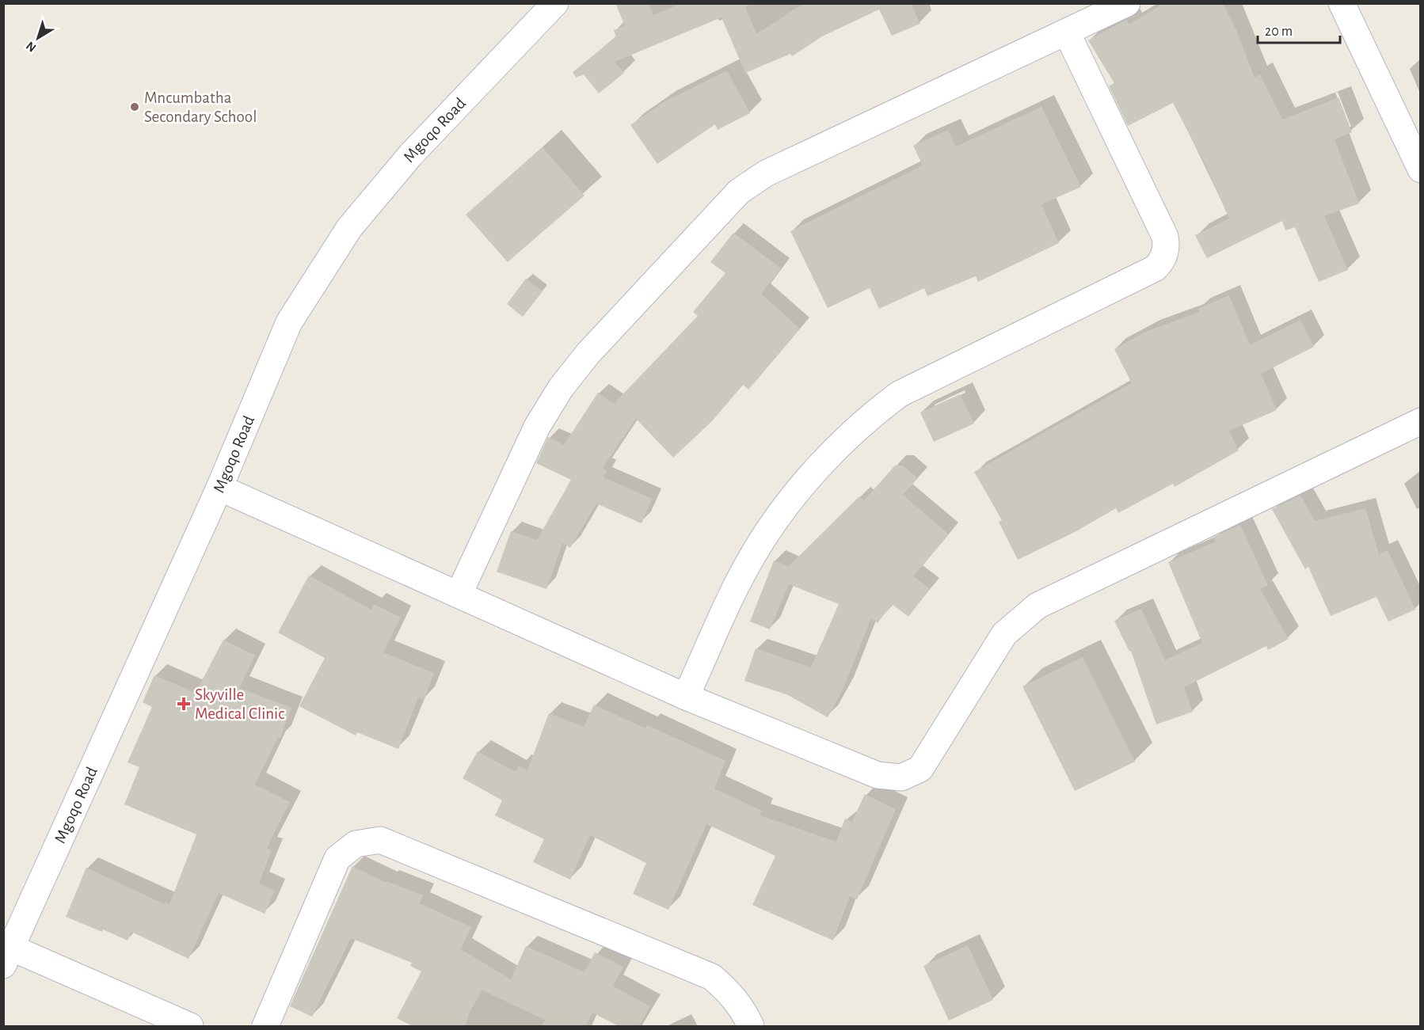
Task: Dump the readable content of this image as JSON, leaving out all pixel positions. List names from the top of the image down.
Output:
{
  "streets": {
    "street": ["Mgoqo Road"]
  },
  "places": {
    "other": ["Mncumbatha Secondary School"],
    "health": ["Skyville Medical Clinic"]
  },
  "scale_bar": "20 m",
  "north": "bottom left"
}
